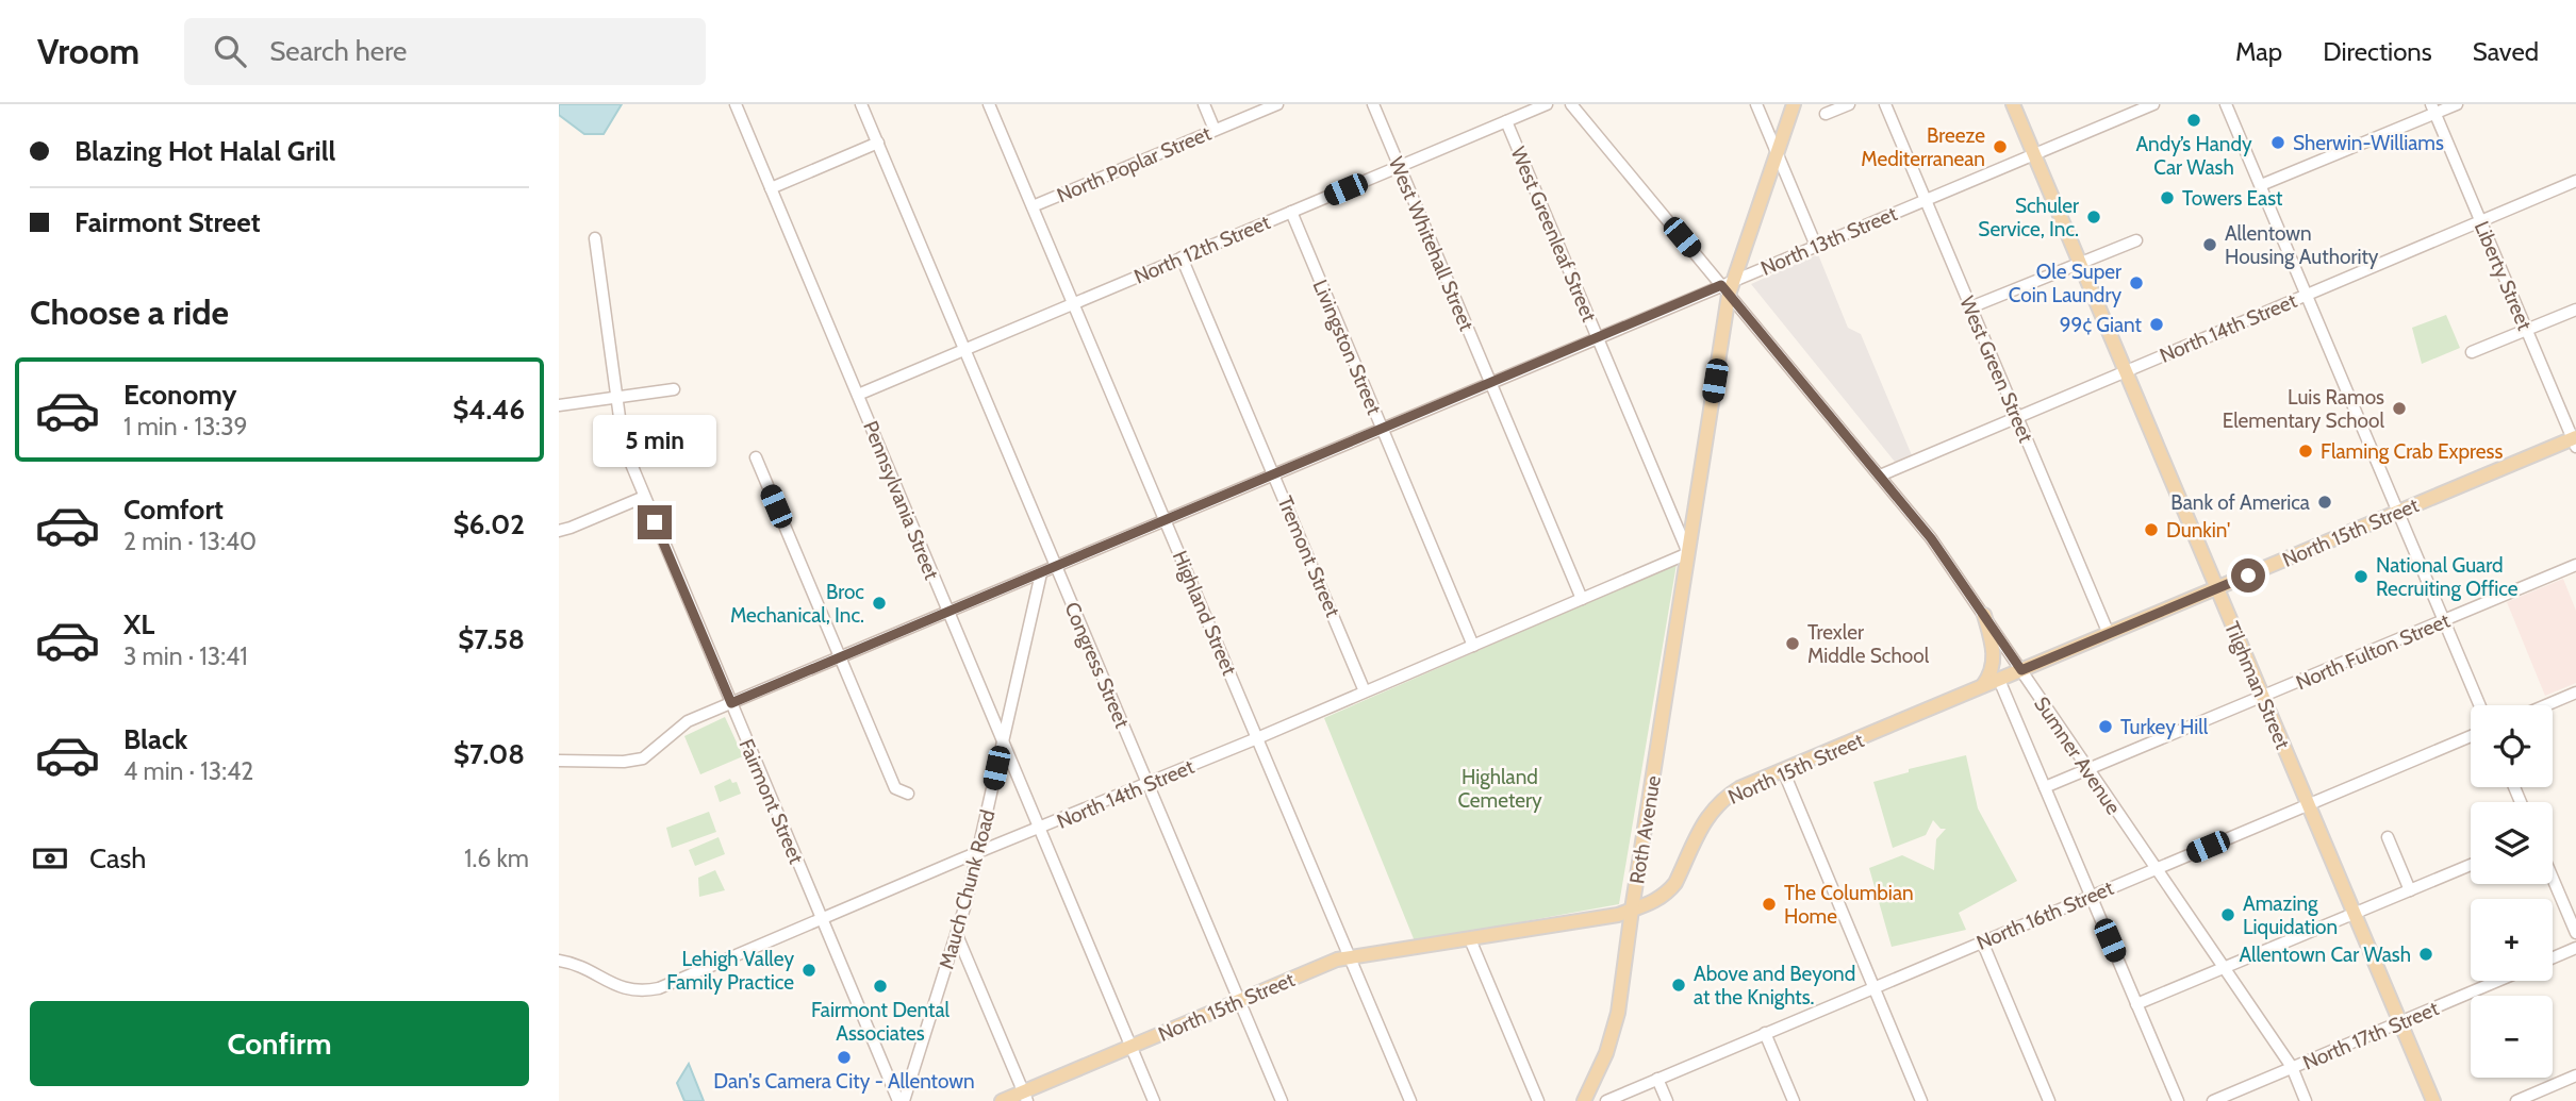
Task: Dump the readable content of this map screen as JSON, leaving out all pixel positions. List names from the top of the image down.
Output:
{
  "streets": {
    "main road": ["North 15th Street", "Tilghman Street", "Roth Avenue"],
    "street": [
      "North Poplar Street",
      "West Greenleaf Street",
      "North 13th Street",
      "West Whitehall Street",
      "North 12th Street",
      "Liberty Street",
      "North 14th Street",
      "Livingston Street",
      "West Green Street",
      "Pennsylvania Street",
      "Tremont Street",
      "Highland Street",
      "North Fulton Street",
      "Congress Street",
      "Sumner Avenue",
      "Fairmont Street",
      "Mauch Chunk Road",
      "North 16th Street",
      "North 17th Street"
    ]
  },
  "crossings": [
    ["North Poplar Street", "Highland Street"],
    ["West Greenleaf Street", "North 12th Street"],
    ["West Greenleaf Street", "North 14th Street"],
    ["West Greenleaf Street", "Roth Avenue"],
    ["North 13th Street", "West Green Street"],
    ["North 13th Street", "Tilghman Street"],
    ["North 13th Street", "Roth Avenue"],
    ["West Whitehall Street", "North 12th Street"],
    ["West Whitehall Street", "North 14th Street"],
    ["North 12th Street", "Livingston Street"],
    ["North 12th Street", "Pennsylvania Street"],
    ["North 12th Street", "Tremont Street"],
    ["North 12th Street", "Highland Street"],
    ["North 12th Street", "Congress Street"],
    ["Liberty Street", "North 14th Street"],
    ["Liberty Street", "North 15th Street"],
    ["North 14th Street", "Livingston Street"],
    ["North 14th Street", "West Green Street"],
    ["North 14th Street", "Pennsylvania Street"],
    ["North 14th Street", "Tremont Street"],
    ["North 14th Street", "Highland Street"],
    ["North 14th Street", "Congress Street"],
    ["North 14th Street", "Tilghman Street"],
    ["North 14th Street", "Sumner Avenue"],
    ["North 14th Street", "Fairmont Street"],
    ["North 14th Street", "Roth Avenue"],
    ["North 14th Street", "Mauch Chunk Road"],
    ["West Green Street", "North 15th Street"],
    ["Pennsylvania Street", "North 15th Street"],
    ["Pennsylvania Street", "Mauch Chunk Road"],
    ["North 15th Street", "Highland Street"],
    ["North 15th Street", "Congress Street"],
    ["North 15th Street", "Tilghman Street"],
    ["North 15th Street", "Sumner Avenue"],
    ["North 15th Street", "Roth Avenue"],
    ["North Fulton Street", "Tilghman Street"],
    ["North Fulton Street", "Sumner Avenue"],
    ["Tilghman Street", "North 16th Street"],
    ["Tilghman Street", "North 17th Street"],
    ["Sumner Avenue", "Roth Avenue"],
    ["Sumner Avenue", "North 16th Street"],
    ["Sumner Avenue", "North 17th Street"],
    ["Fairmont Street", "Mauch Chunk Road"]
  ],
  "parks": ["Highland Cemetery"],
  "places": [
    "Andy’s Handy Car Wash",
    "Sherwin-Williams",
    "Breeze Mediterranean",
    "Towers East",
    "Schuler Service, Inc.",
    "Allentown Housing Authority",
    "Ole Super Coin Laundry",
    "99¢ Giant",
    "Luis Ramos Elementary School",
    "Flaming Crab Express",
    "Bank of America",
    "Dunkin'",
    "National Guard Recruiting Office",
    "Broc Mechanical, Inc.",
    "Trexler Middle School",
    "Turkey Hill",
    "The Columbian Home",
    "Amazing Liquidation",
    "Allentown Car Wash",
    "Lehigh Valley Family Practice",
    "Above and Beyond at the Knights.",
    "Fairmont Dental Associates",
    "Dan's Camera City - Allentown"
  ],
  "page": {
    "header": "Vroom",
    "search": "Search here",
    "nav": ["Map", "Directions", "Saved"],
    "banner": ["Blazing Hot Halal Grill", "Fairmont Street"],
    "heading": "Choose a ride",
    "list": [
      {
        "name": "Economy",
        "note": "1 min · 13:39",
        "value": "$4.46"
      },
      {
        "name": "Comfort",
        "note": "2 min · 13:40",
        "value": "$6.02"
      },
      {
        "name": "XL",
        "note": "3 min · 13:41",
        "value": "$7.58"
      },
      {
        "name": "Black",
        "note": "4 min · 13:42",
        "value": "$7.08"
      }
    ],
    "bubble": "5 min",
    "map_buttons": ["+", "−"],
    "pay": ["Cash", "1.6 km"],
    "buttons": "Confirm"
  }
}
